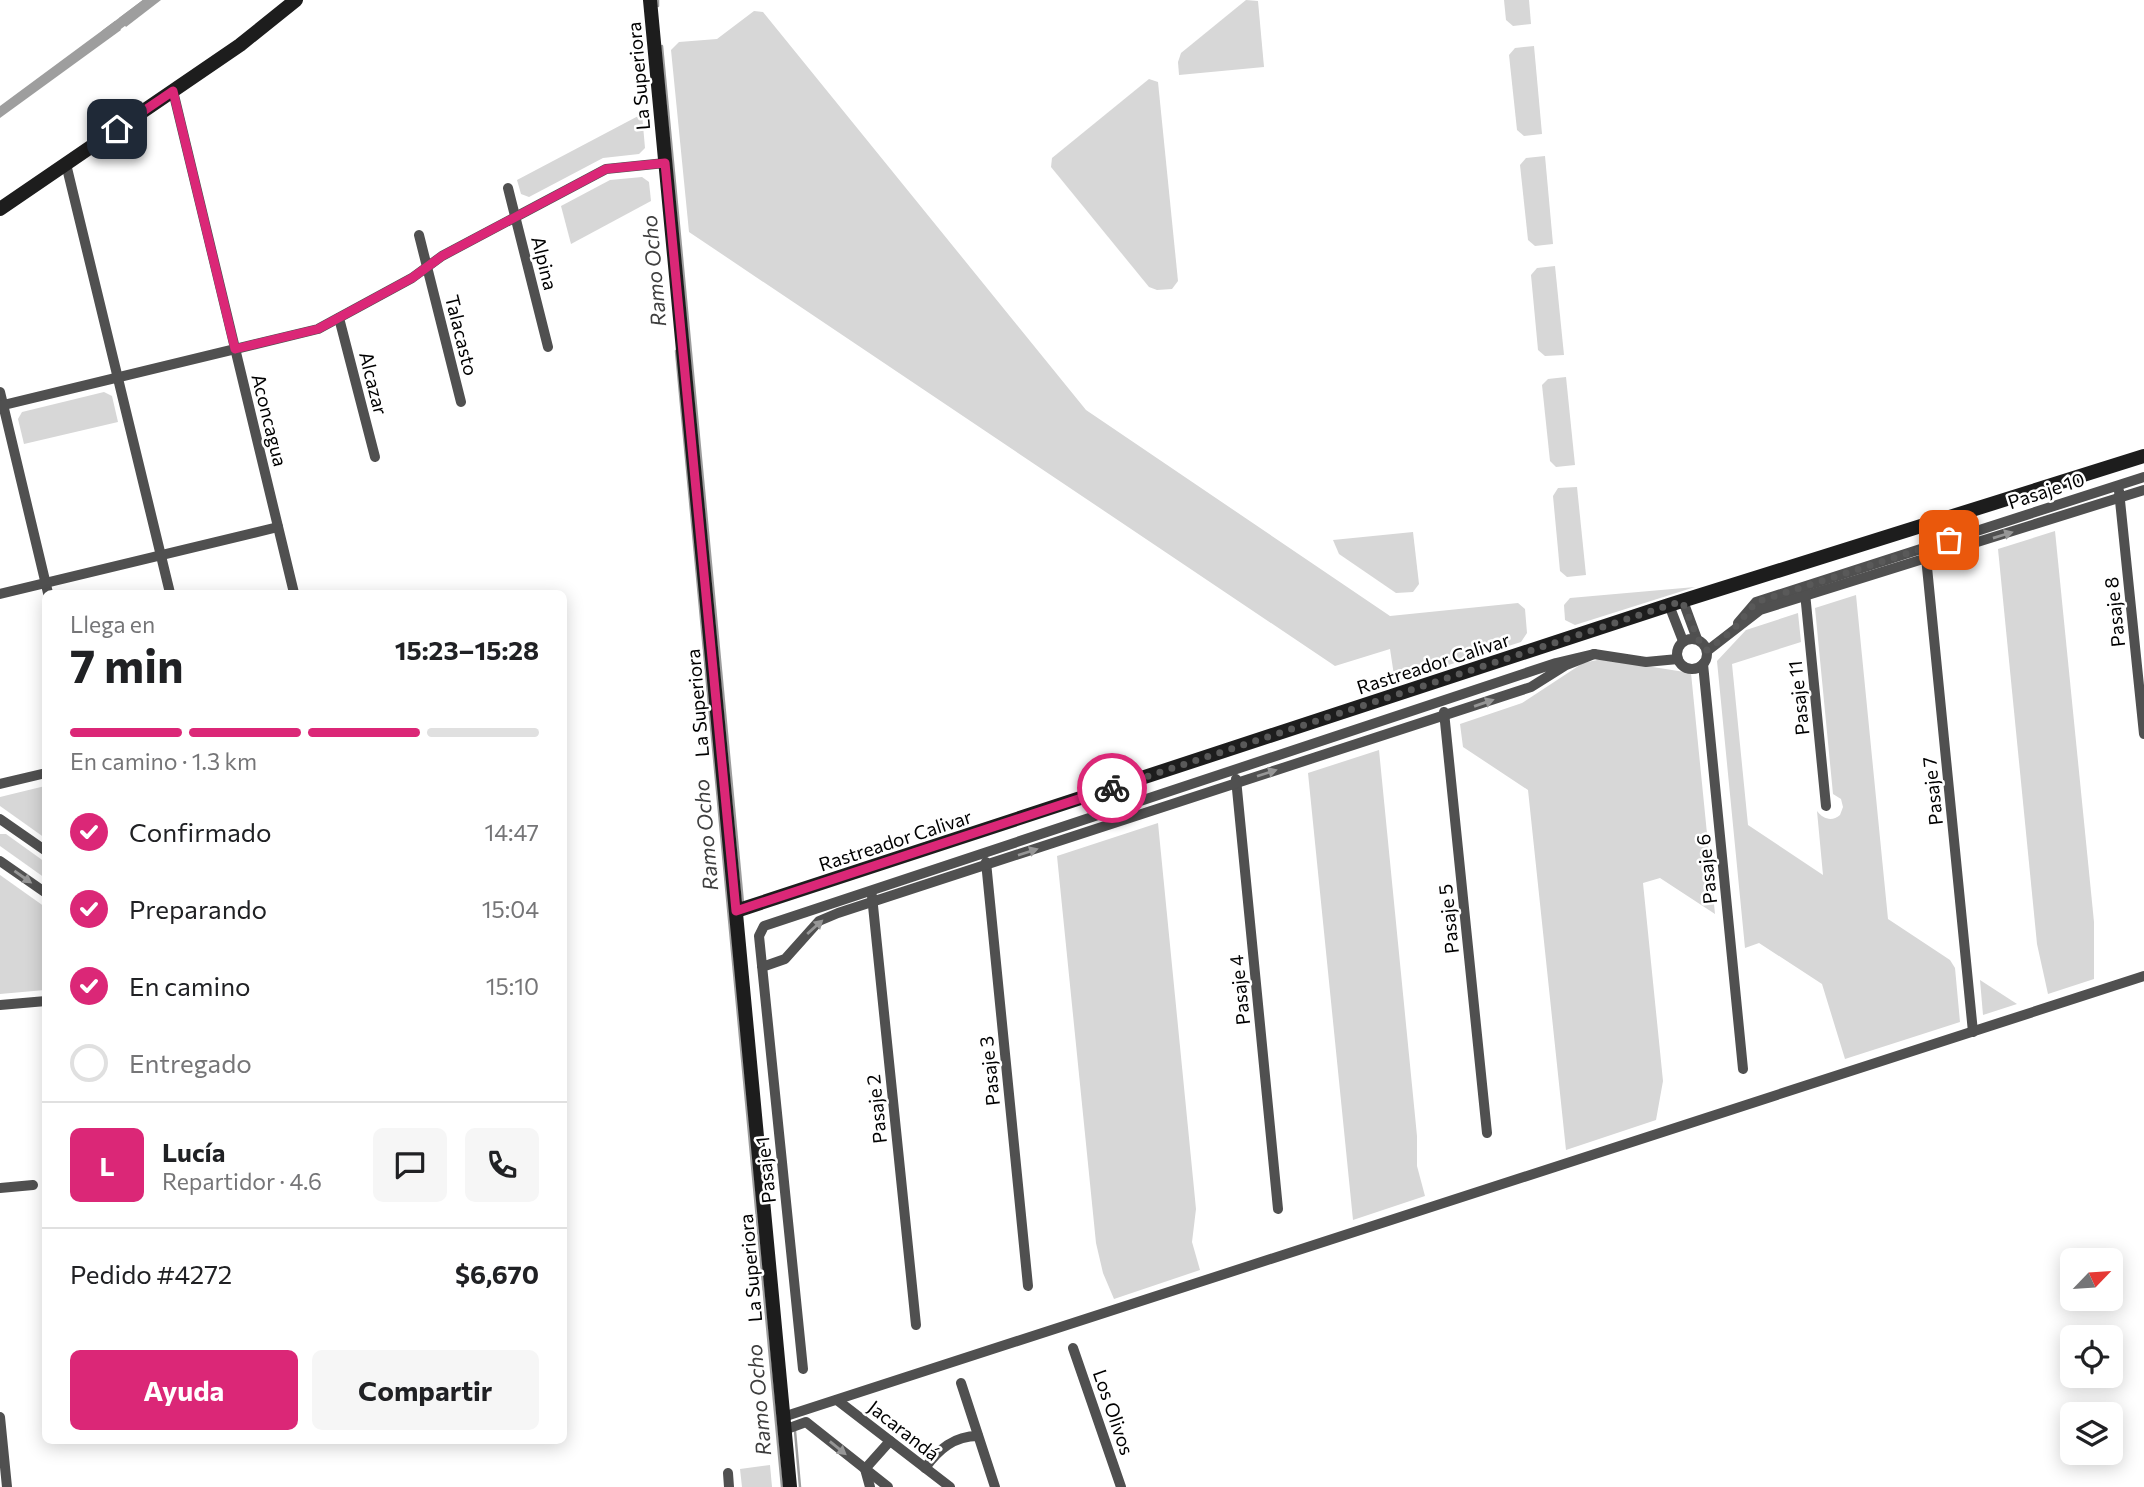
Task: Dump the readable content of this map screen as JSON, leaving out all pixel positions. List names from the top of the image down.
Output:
{
  "streets": {
    "street": [
      "La Superiora",
      "Alpina",
      "Talacasto",
      "Alcazar",
      "Aconcagua",
      "Pasaje 10",
      "Pasaje 8",
      "Rastreador Calivar",
      "Pasaje 11",
      "Pasaje 7",
      "Pasaje 6",
      "Pasaje 5",
      "Pasaje 4",
      "Pasaje 3",
      "Pasaje 2",
      "Pasaje 1",
      "Los Olivos",
      "Jacarandá"
    ]
  },
  "crossings": [
    ["La Superiora", "Rastreador Calivar"],
    ["Pasaje 10", "Pasaje 8"],
    ["Pasaje 10", "Pasaje 11"],
    ["Pasaje 10", "Pasaje 7"],
    ["Pasaje 10", "Pasaje 6"]
  ],
  "water": ["Ramo Ocho"],
  "north": "top right",
  "page": {
    "heading": ["7 min", "Llega en", "15:23–15:28"],
    "panel": [
      "Lucía",
      "Repartidor · 4.6",
      "Pedido #4272",
      "$6,670"
    ],
    "bar": "En camino · 1.3 km",
    "list": [
      ["Confirmado", "14:47"],
      ["Preparando", "15:04"],
      ["En camino", "15:10"],
      "Entregado"
    ],
    "round": "L",
    "buttons": ["Ayuda", "Compartir"]
  }
}
